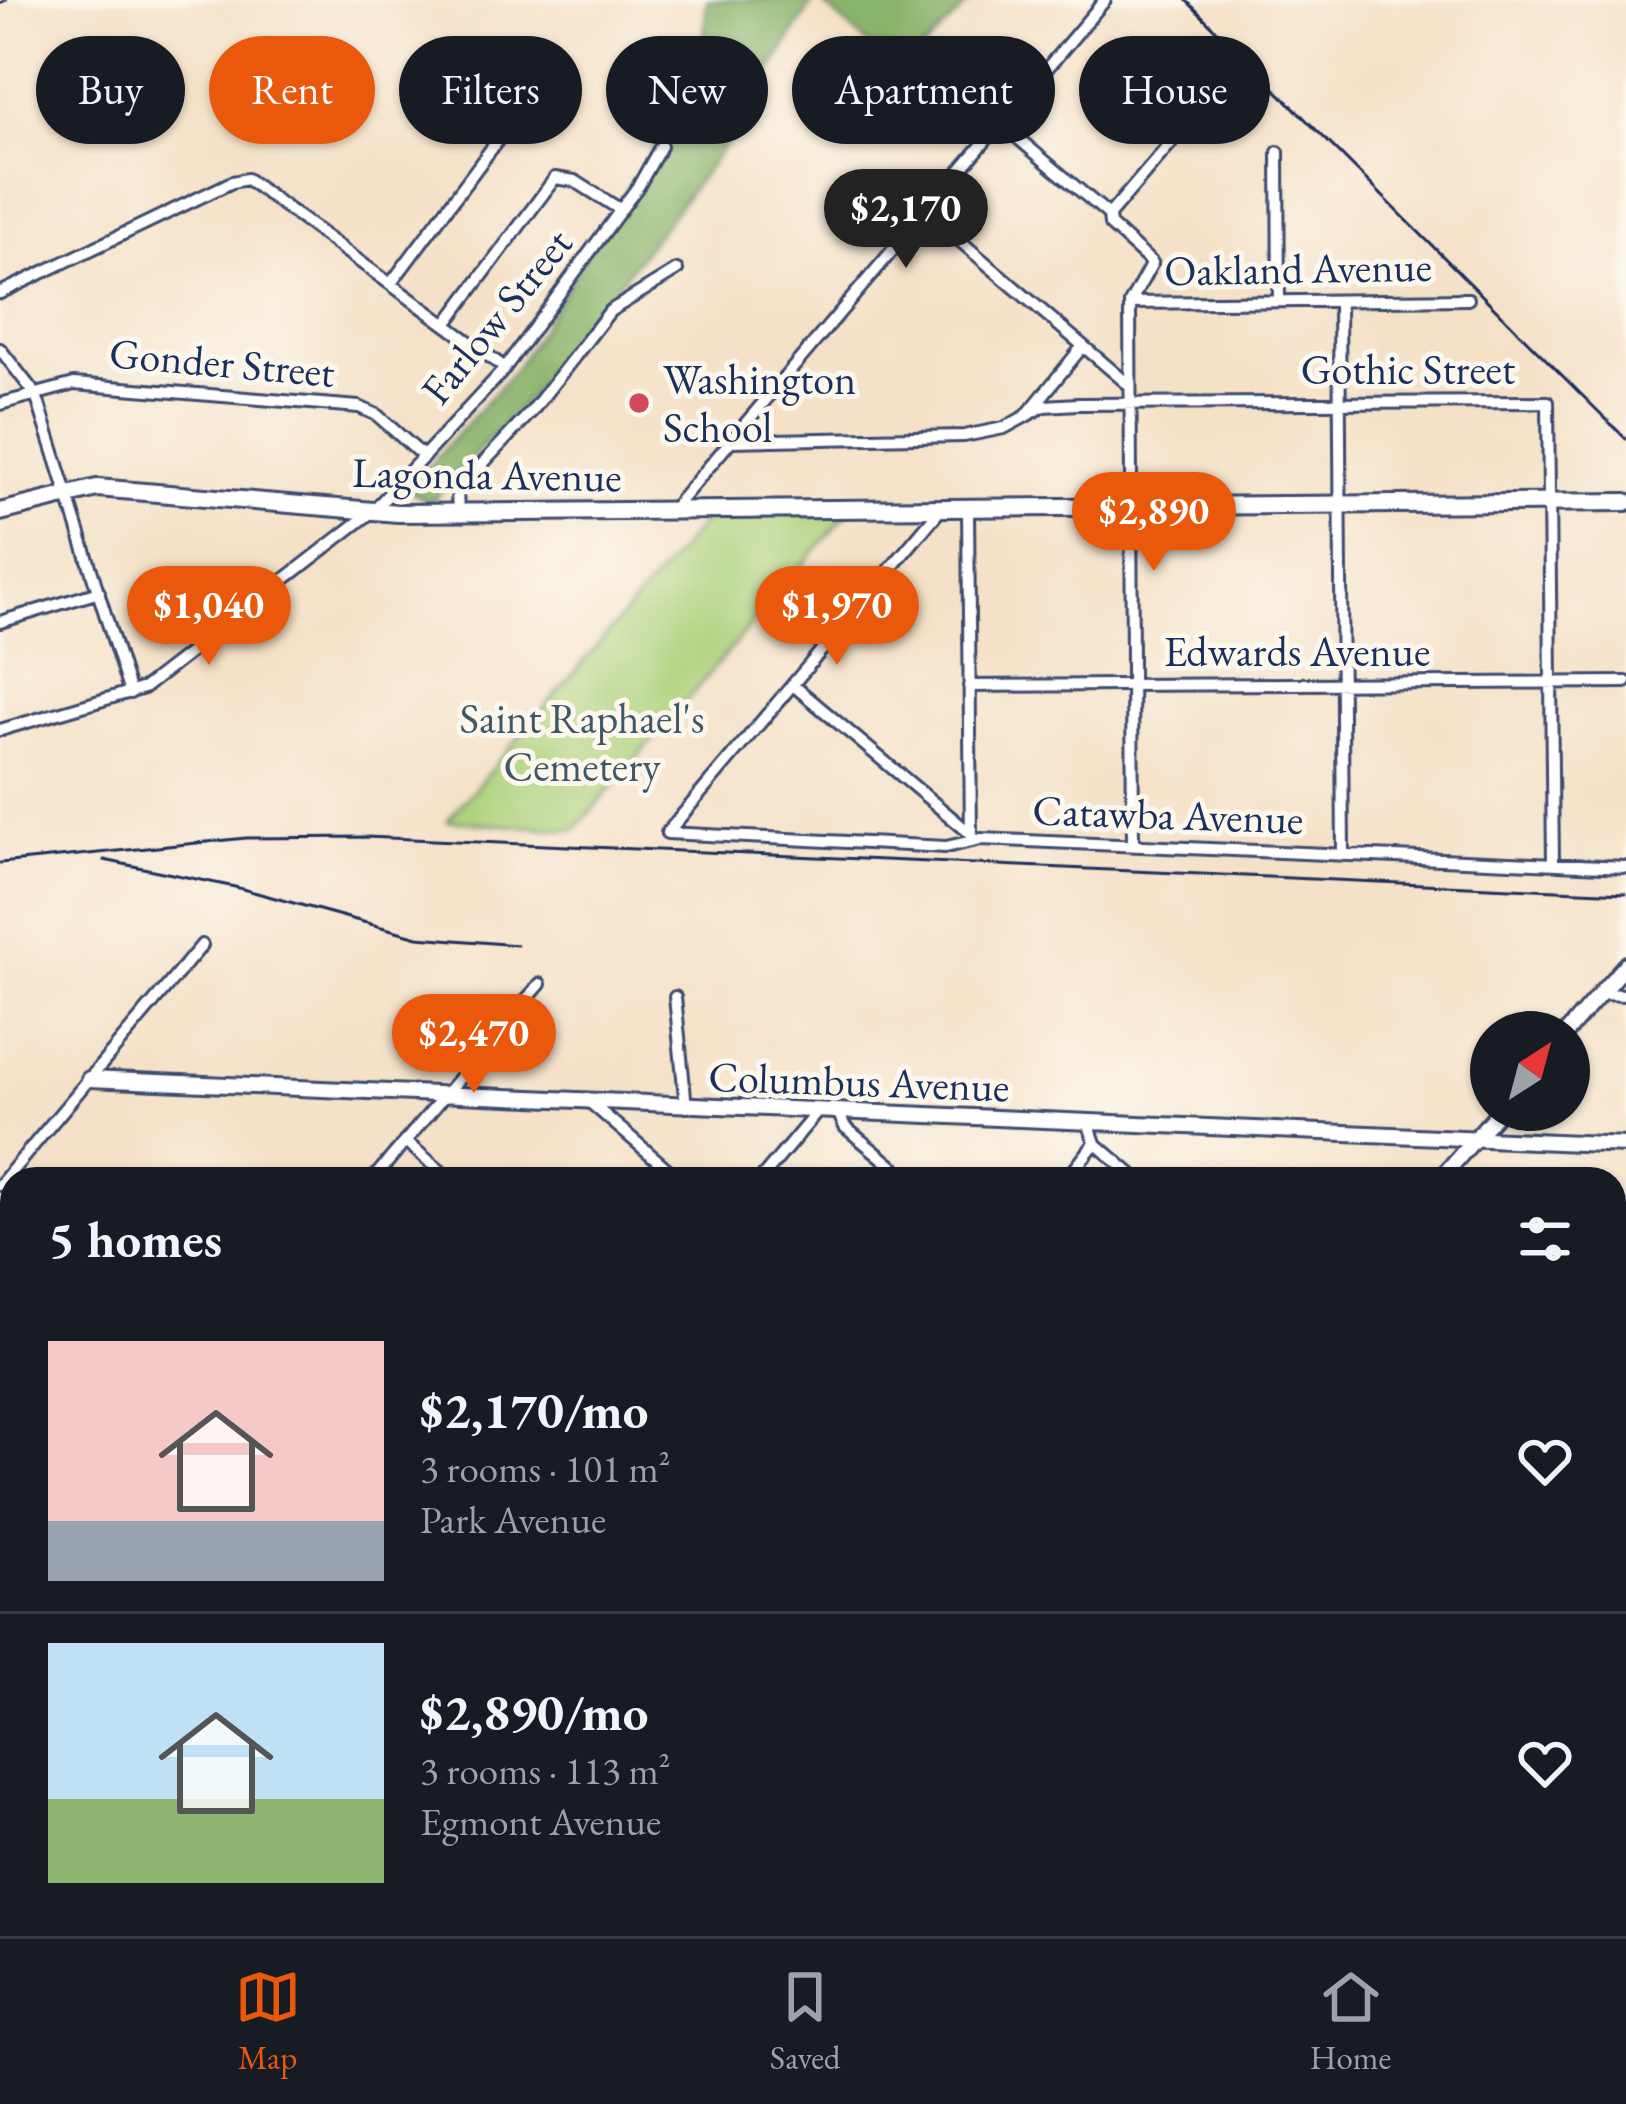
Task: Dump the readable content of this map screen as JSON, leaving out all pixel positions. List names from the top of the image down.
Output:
{
  "streets": {
    "main road": ["Lagonda Avenue"],
    "street": [
      "Oakland Avenue",
      "Farlow Street",
      "Gonder Street",
      "Gothic Street",
      "Edwards Avenue",
      "Catawba Avenue",
      "Columbus Avenue"
    ]
  },
  "crossings": [
    ["Farlow Street", "Gonder Street"],
    ["Farlow Street", "Lagonda Avenue"],
    ["Gothic Street", "Lagonda Avenue"],
    ["Gothic Street", "Edwards Avenue"],
    ["Gothic Street", "Catawba Avenue"]
  ],
  "parks": ["Saint Raphael's Cemetery"],
  "places": ["Washington School"],
  "north": "top right",
  "page": {
    "chip": [
      "Buy",
      "Rent",
      "Filters",
      "New",
      "Apartment",
      "House"
    ],
    "price": [
      "$2,170",
      "$2,890",
      "$1,040",
      "$1,970",
      "$2,470"
    ],
    "heading": "5 homes",
    "list": [
      {
        "name": "$2,170/mo",
        "note": "3 rooms · 101 m² · Park Avenue"
      },
      {
        "name": "$2,890/mo",
        "note": "3 rooms · 113 m² · Egmont Avenue"
      }
    ],
    "tabs": ["Map", "Saved", "Home"]
  }
}
